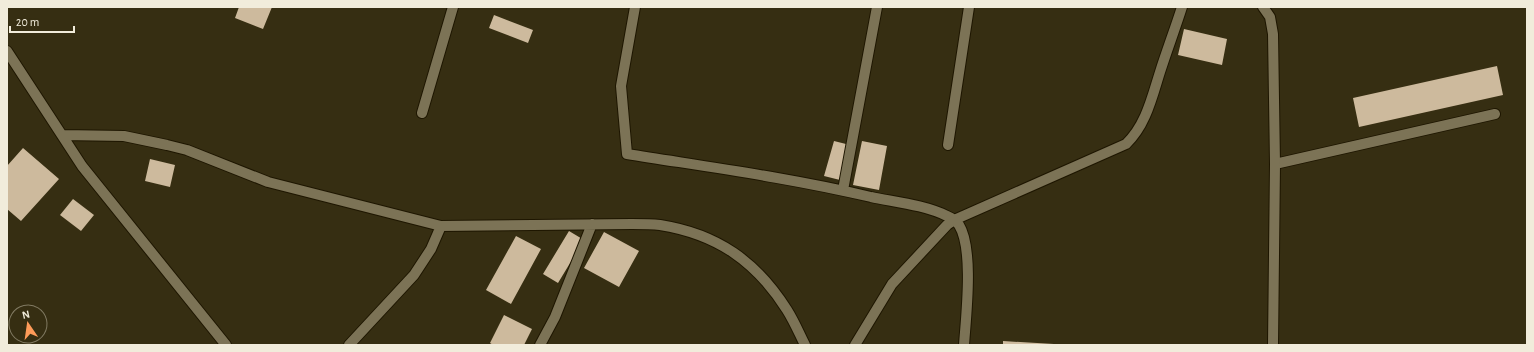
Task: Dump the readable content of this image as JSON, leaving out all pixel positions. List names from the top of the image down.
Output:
{
  "scale_bar": "20 m",
  "north": "top"
}
